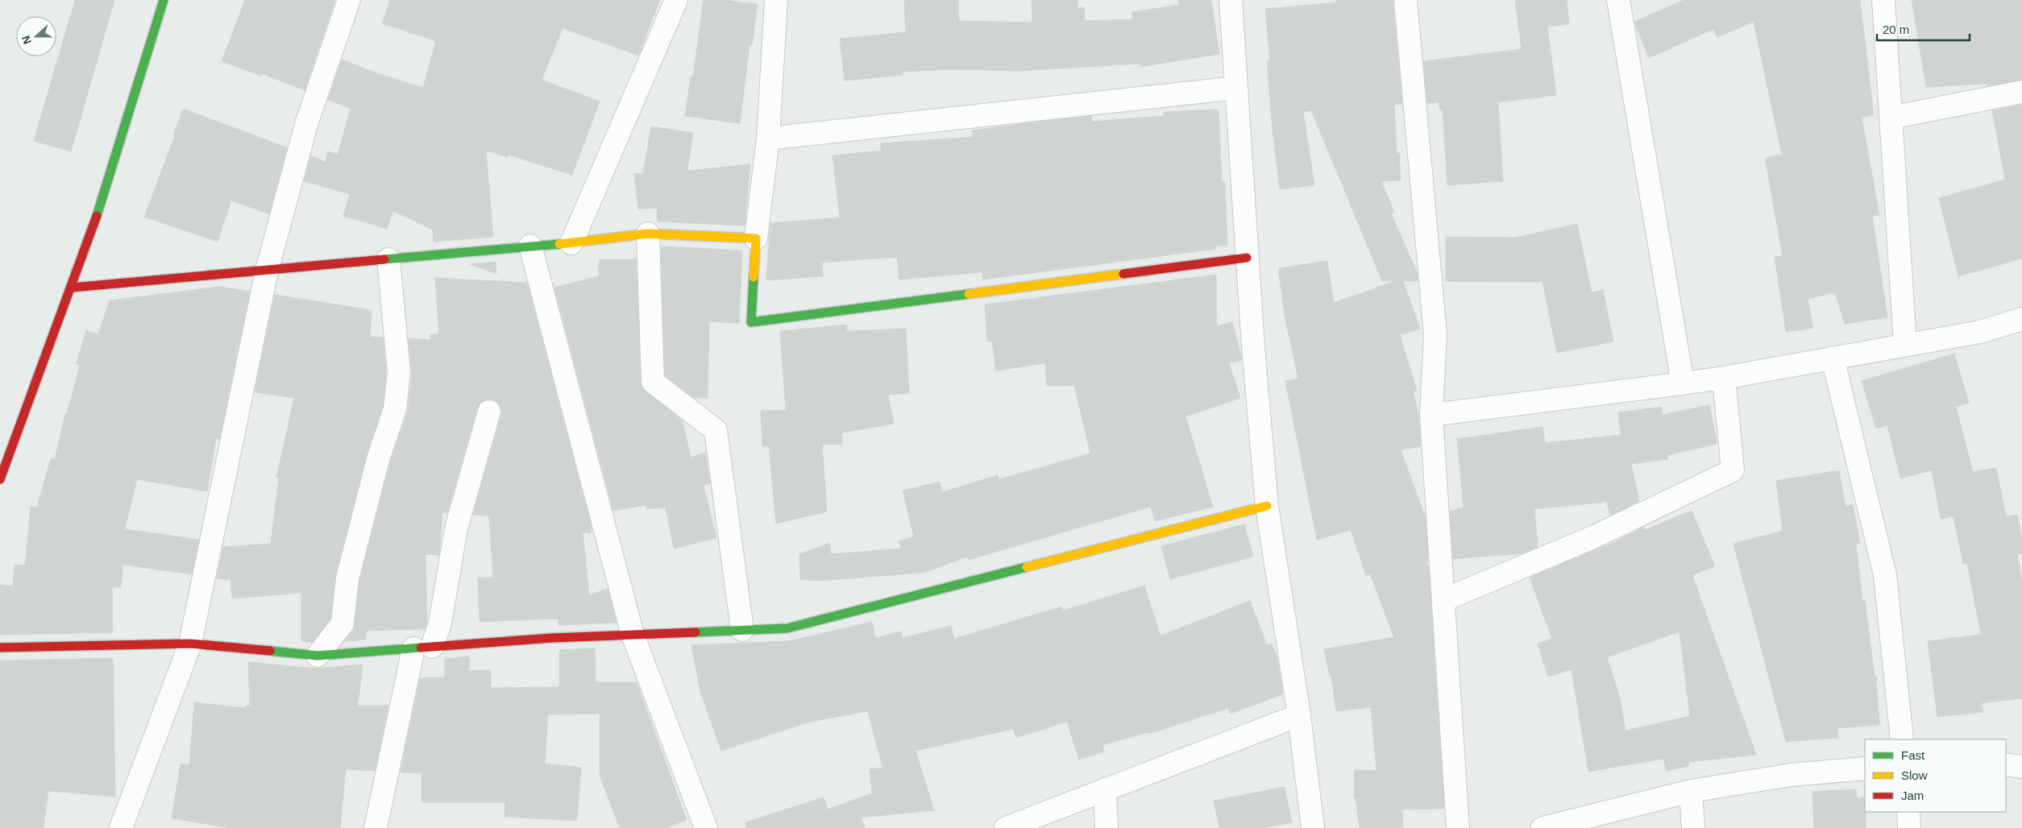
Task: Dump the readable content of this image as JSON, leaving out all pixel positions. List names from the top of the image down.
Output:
{
  "legend": ["Fast", "Slow", "Jam"],
  "scale_bar": "20 m",
  "north": "left"
}
